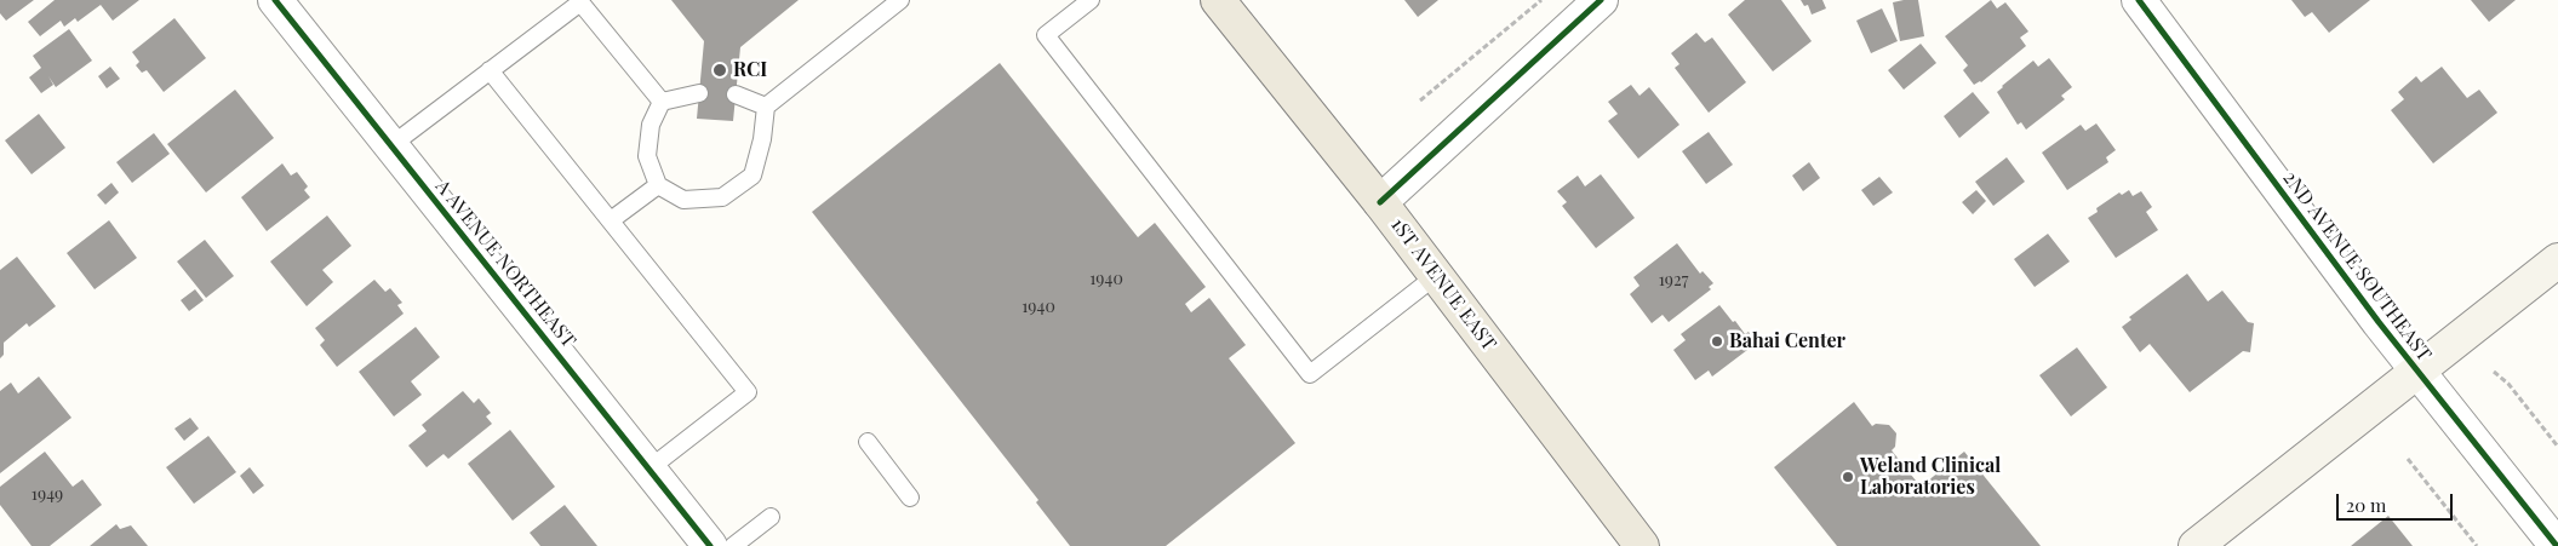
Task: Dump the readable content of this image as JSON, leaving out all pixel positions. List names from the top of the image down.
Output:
{
  "streets": {
    "main road": ["1ST AVENUE EAST"],
    "street": ["A AVENUE NORTHEAST", "2ND AVENUE SOUTHEAST"]
  },
  "places": ["RCI", "Bahai Center", "Weland Clinical Laboratories"],
  "house_numbers": [
    "1940",
    "1927",
    "1940",
    "1949"
  ],
  "scale_bar": "20 m"
}
